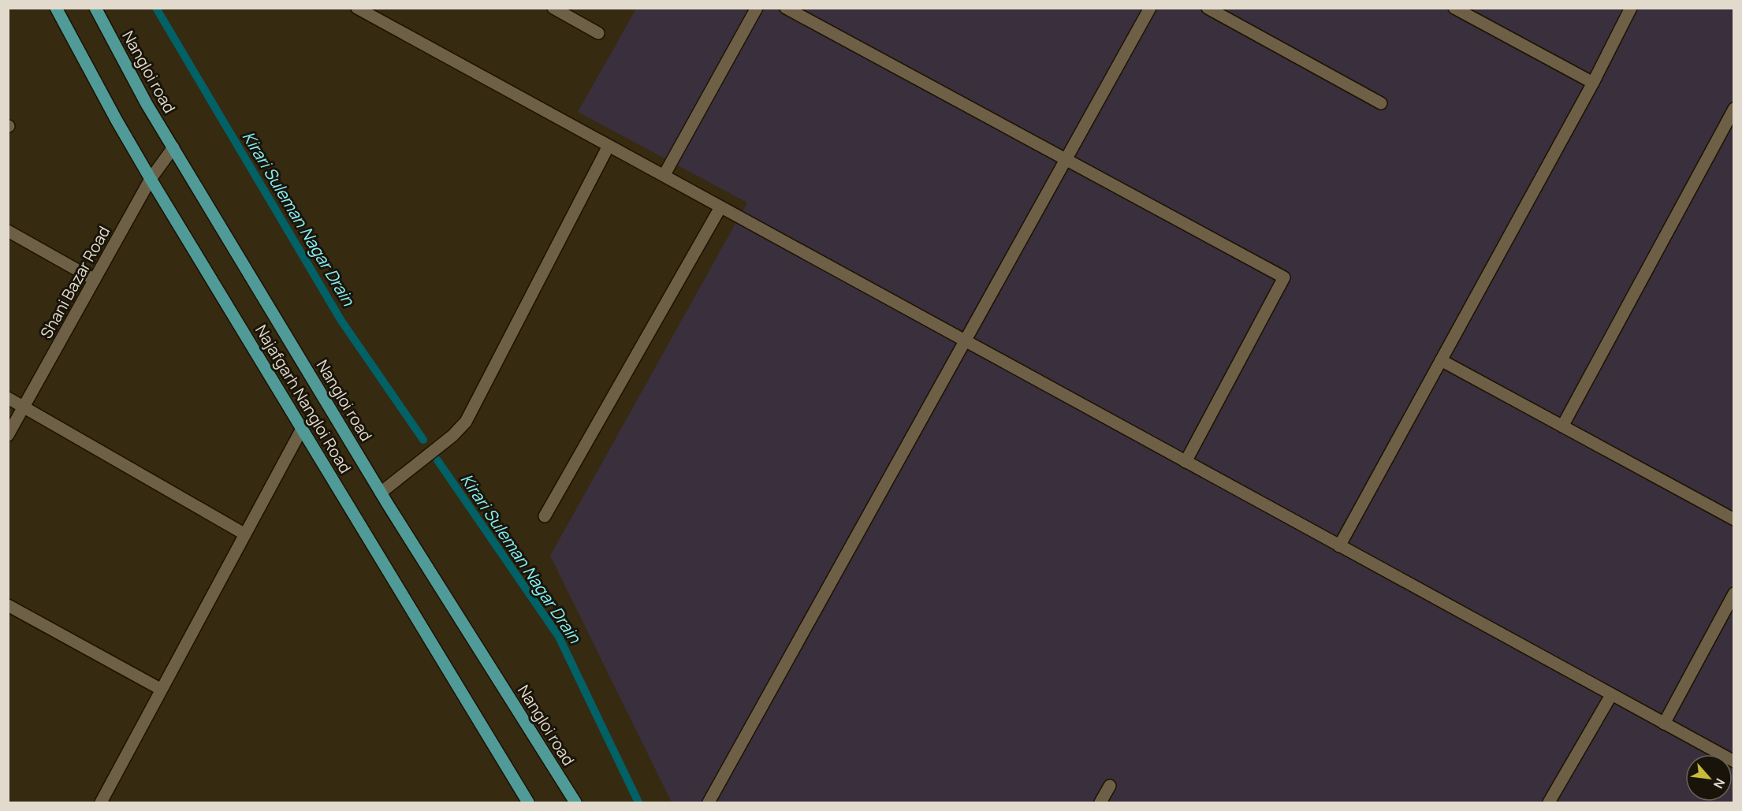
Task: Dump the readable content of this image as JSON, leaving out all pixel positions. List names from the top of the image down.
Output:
{
  "streets": {
    "main road": ["Nangloi road", "Najafgarh Nangloi Road"],
    "street": ["Shani Bazar Road"]
  },
  "crossings": [
    ["Nangloi road", "Shani Bazar Road"],
    ["Shani Bazar Road", "Najafgarh Nangloi Road"]
  ],
  "water": ["Kirari Suleman Nagar Drain"],
  "north": "bottom right"
}
